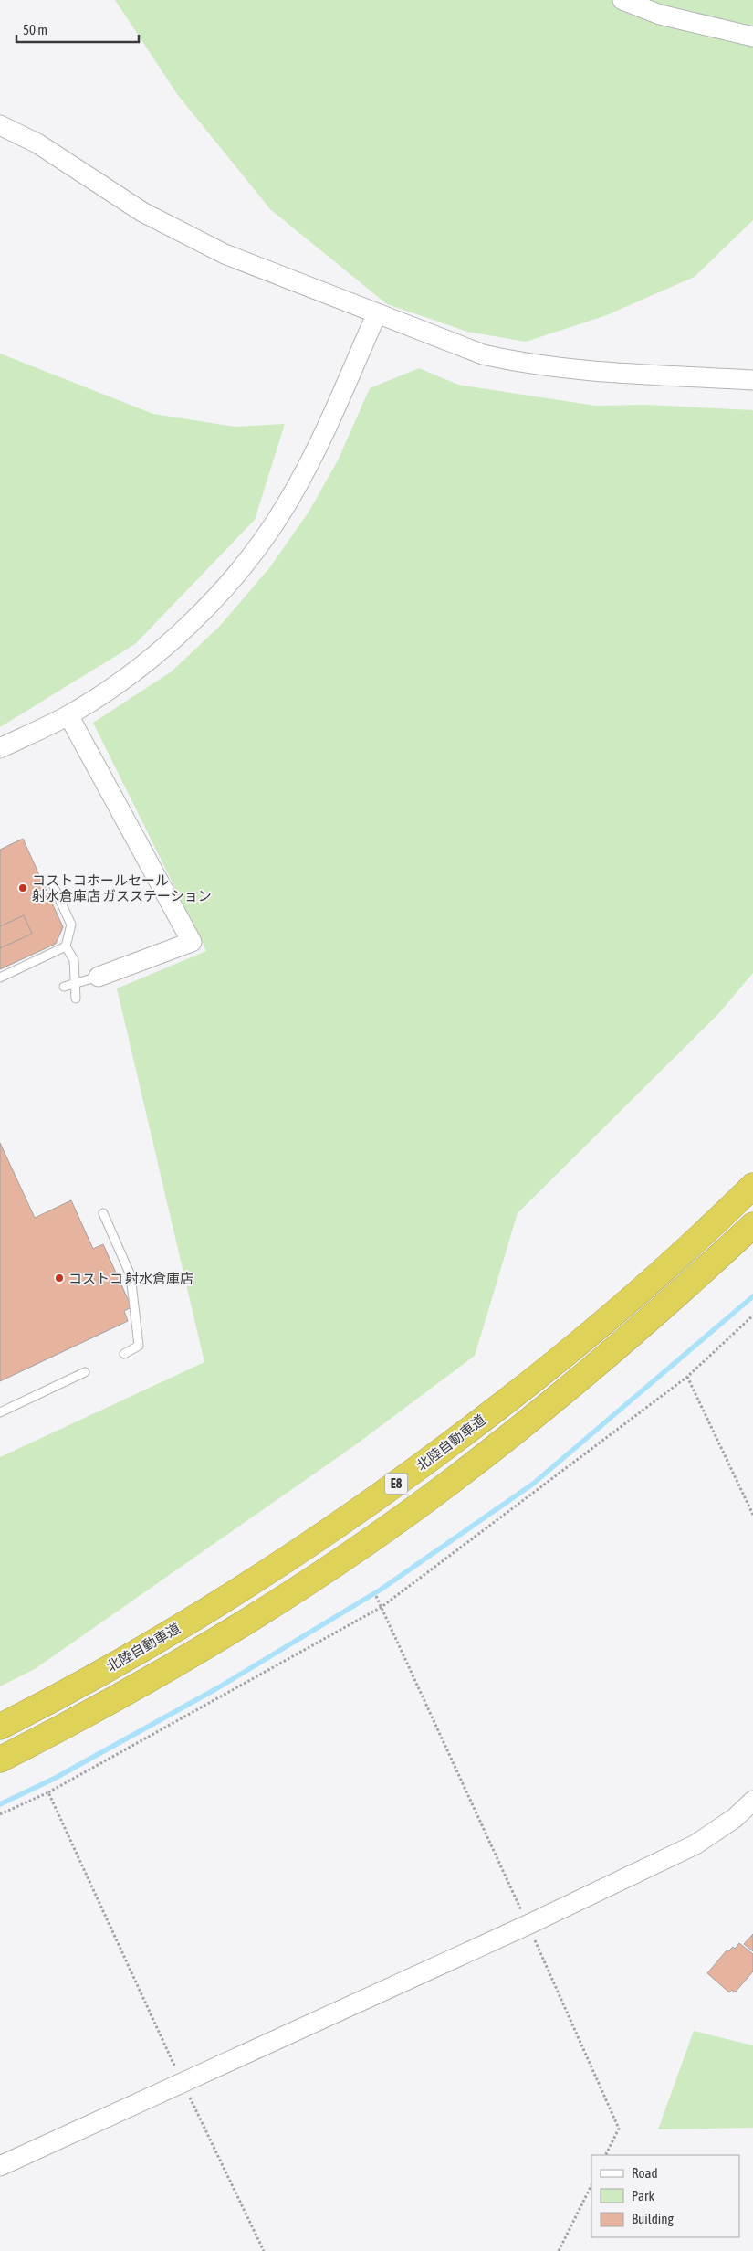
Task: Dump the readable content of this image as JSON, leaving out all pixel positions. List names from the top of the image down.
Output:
{
  "streets": {
    "highway": ["北陸自動車道", "E8"]
  },
  "places": ["コストコホールセール 射水倉庫店 ガスステーション", "コストコ 射水倉庫店"],
  "legend": ["Road", "Park", "Building"],
  "scale_bar": "50 m"
}
